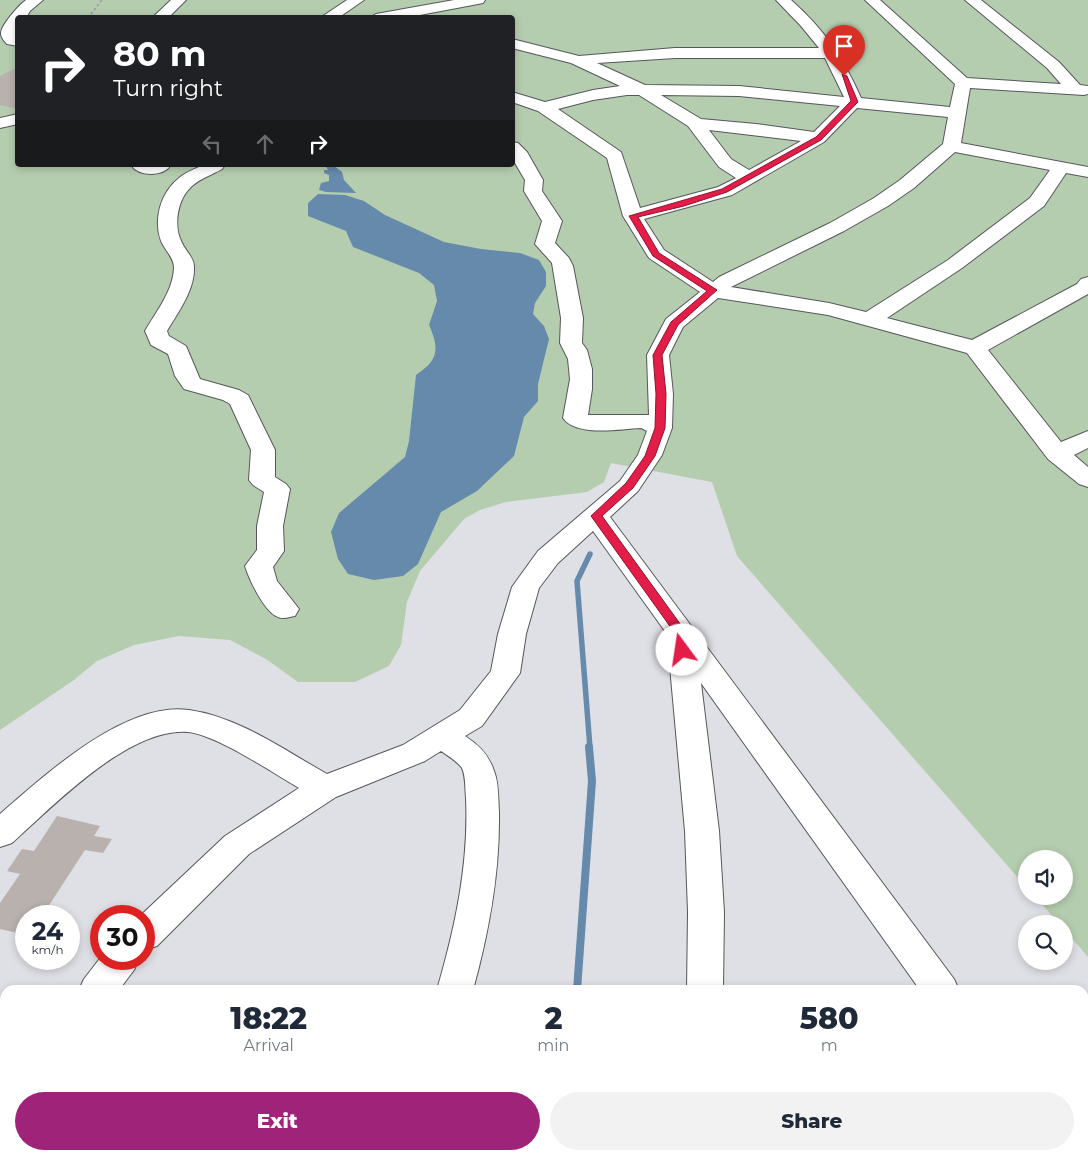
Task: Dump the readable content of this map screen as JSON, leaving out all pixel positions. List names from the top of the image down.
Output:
{
  "page": {
    "turn": ["80 m", "Turn right"],
    "speed": "24 km/h",
    "limit": "30",
    "eta": [
      "18:22",
      "Arrival",
      "2",
      "min",
      "580",
      "m"
    ],
    "buttons": ["Exit", "Share"]
  }
}
